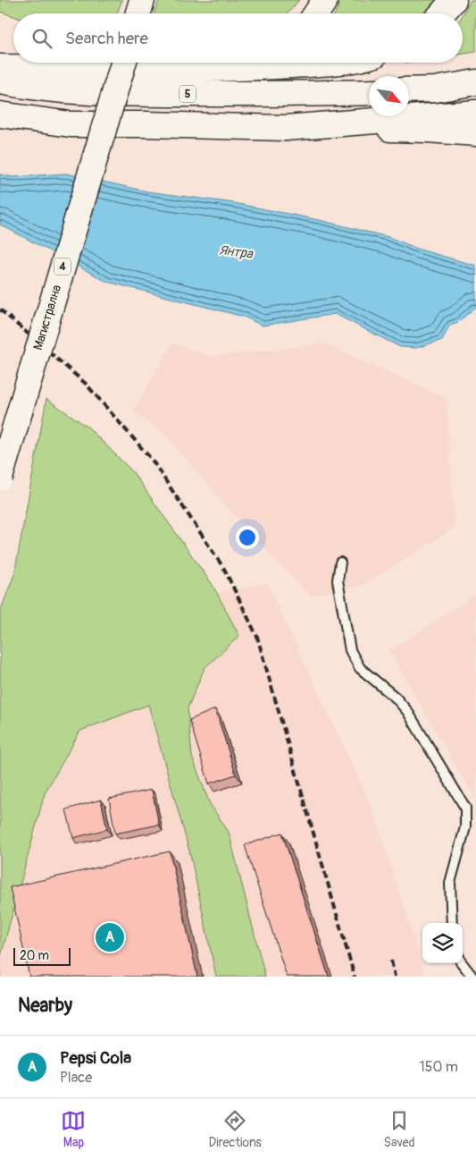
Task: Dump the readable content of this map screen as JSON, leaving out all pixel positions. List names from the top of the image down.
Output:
{
  "streets": {
    "main road": ["5", "4", "Магистрална"]
  },
  "water": ["Янтра"],
  "scale_bar": "20 m",
  "north": "bottom right",
  "page": {
    "search": "Search here",
    "pins": "A",
    "scale": "20 m",
    "heading": "Nearby",
    "list": [
      {
        "mark": "A",
        "name": "Pepsi Cola",
        "note": "Place",
        "value": "150 m"
      }
    ],
    "nav": ["Map", "Directions", "Saved"]
  }
}
